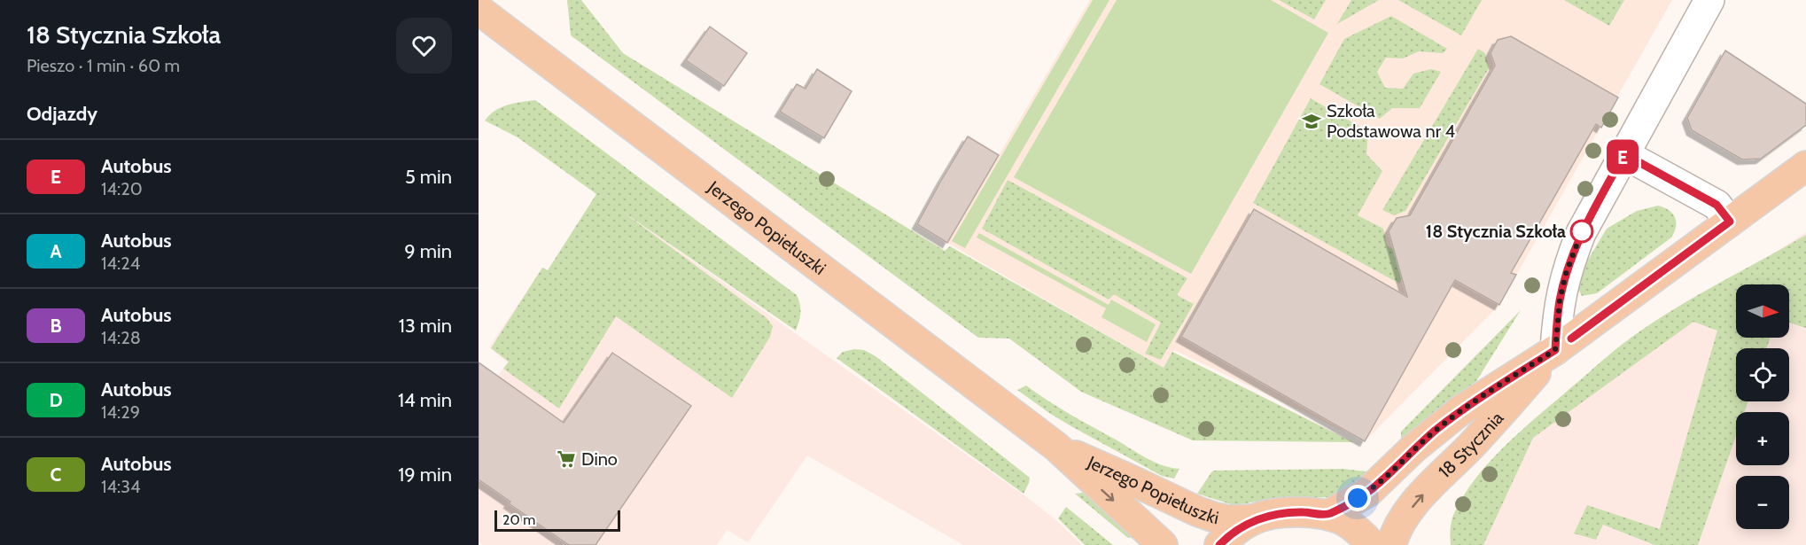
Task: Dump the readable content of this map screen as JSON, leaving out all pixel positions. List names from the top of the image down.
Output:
{
  "streets": {
    "main road": ["Jerzego Popiełuszki", "18 Stycznia"]
  },
  "places": {
    "school or university": ["Szkoła Podstawowa nr 4"],
    "other": ["18 Stycznia Szkoła"],
    "supermarket": ["Dino"]
  },
  "lines": ["bus line E"],
  "scale_bar": "20 m",
  "north": "right",
  "page": {
    "heading": [
      ["18 Stycznia Szkoła", "Pieszo · 1 min · 60 m"],
      "Odjazdy"
    ],
    "on_map": "E",
    "list": [
      {
        "mark": "E",
        "name": "Autobus",
        "note": "14:20",
        "value": "5 min"
      },
      {
        "mark": "A",
        "name": "Autobus",
        "note": "14:24",
        "value": "9 min"
      },
      {
        "mark": "B",
        "name": "Autobus",
        "note": "14:28",
        "value": "13 min"
      },
      {
        "mark": "D",
        "name": "Autobus",
        "note": "14:29",
        "value": "14 min"
      },
      {
        "mark": "C",
        "name": "Autobus",
        "note": "14:34",
        "value": "19 min"
      }
    ],
    "map_buttons": ["+", "−"],
    "scale": "20 m"
  }
}
